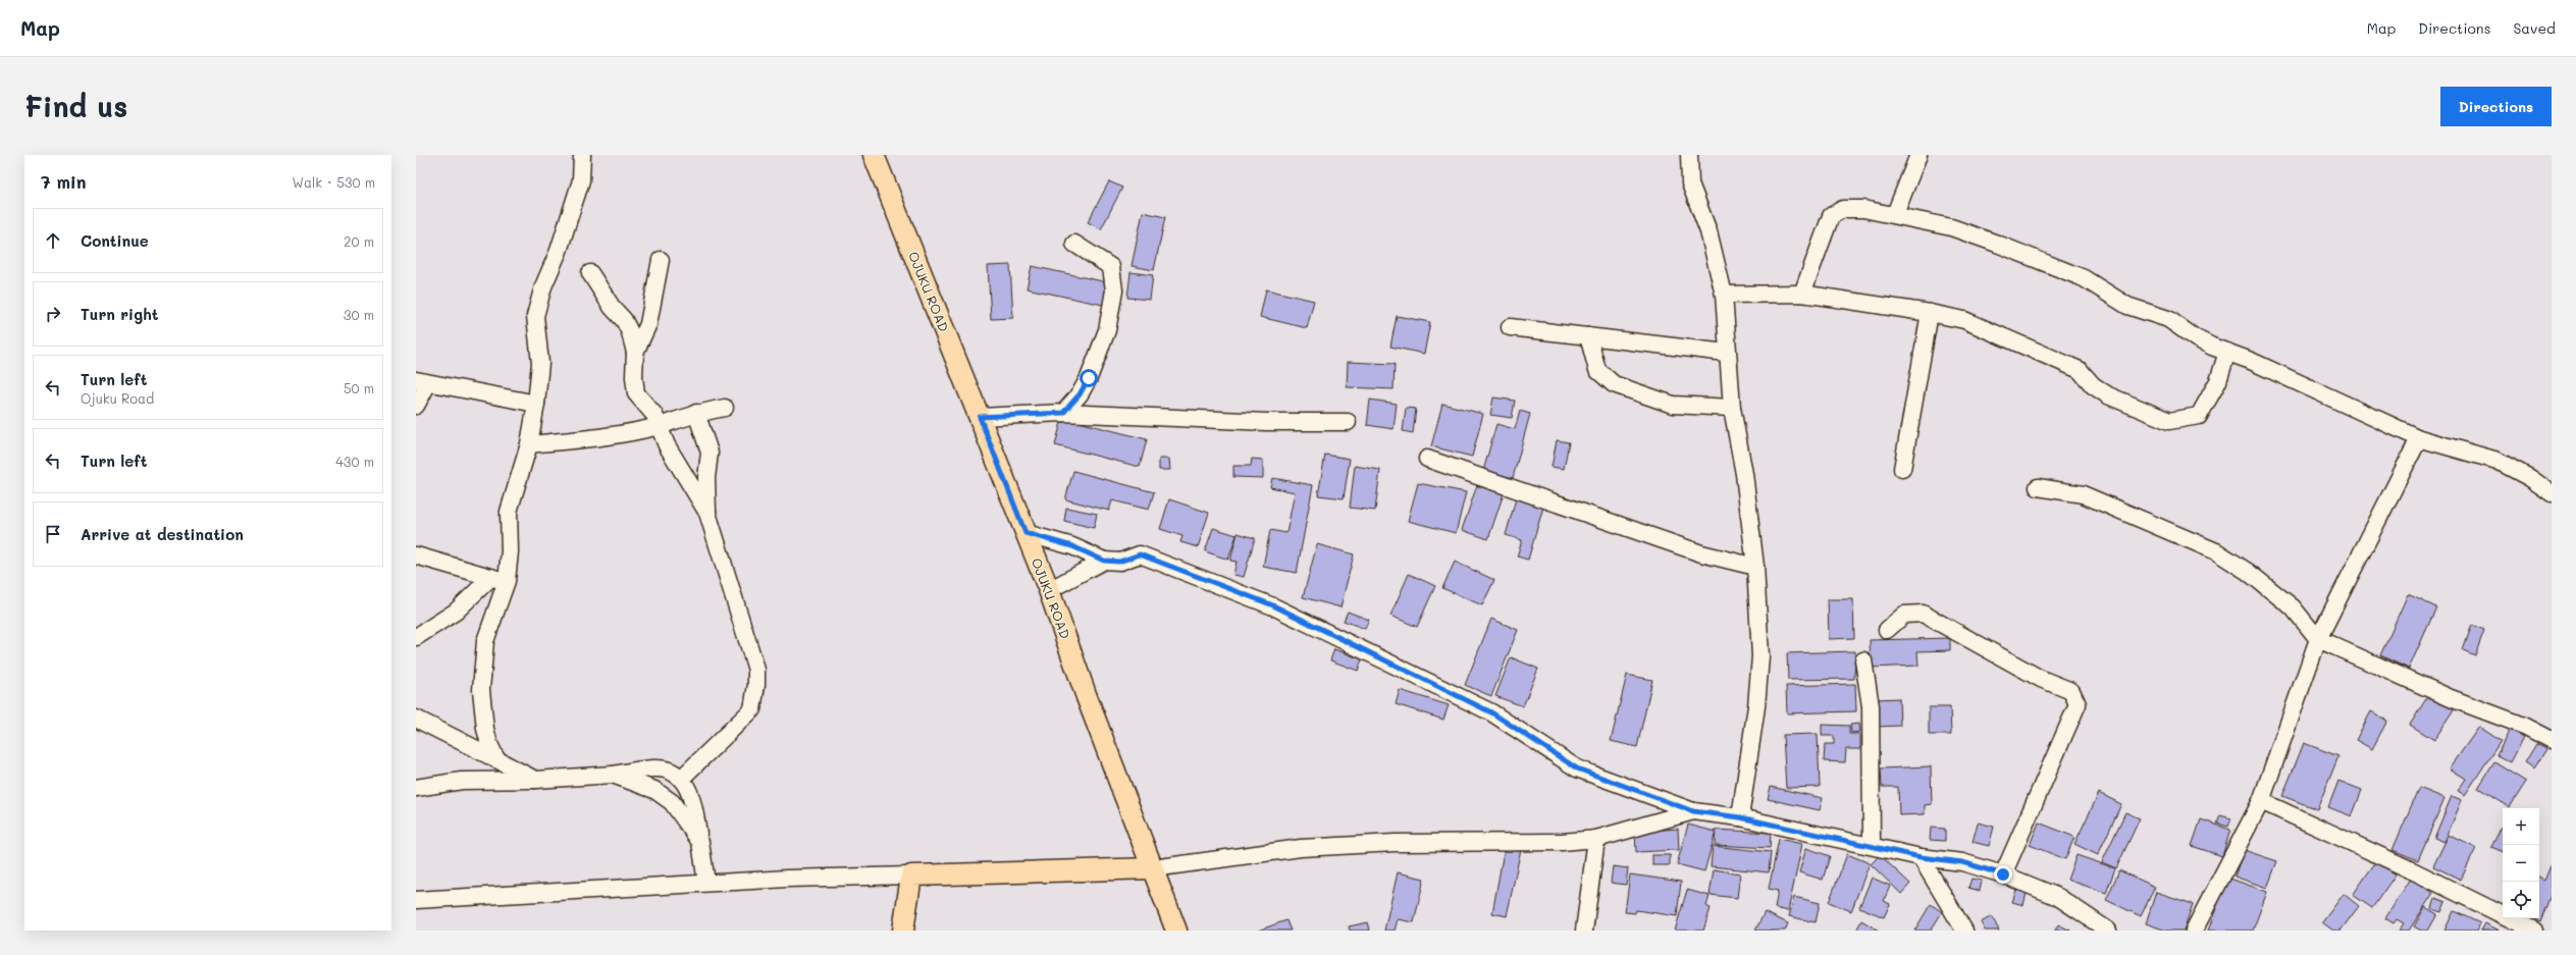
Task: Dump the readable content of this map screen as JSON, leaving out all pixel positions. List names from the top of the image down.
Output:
{
  "streets": {
    "main road": ["OJUKU ROAD"]
  },
  "page": {
    "header": "Map",
    "nav": ["Map", "Directions", "Saved"],
    "buttons": "Directions",
    "title": "Find us",
    "heading": ["7 min", "Walk · 530 m"],
    "list": [
      ["Continue", "20 m"],
      ["Turn right", "30 m"],
      ["Turn left", "Ojuku Road", "50 m"],
      ["Turn left", "430 m"],
      "Arrive at destination"
    ],
    "map_buttons": ["+", "−"]
  }
}
